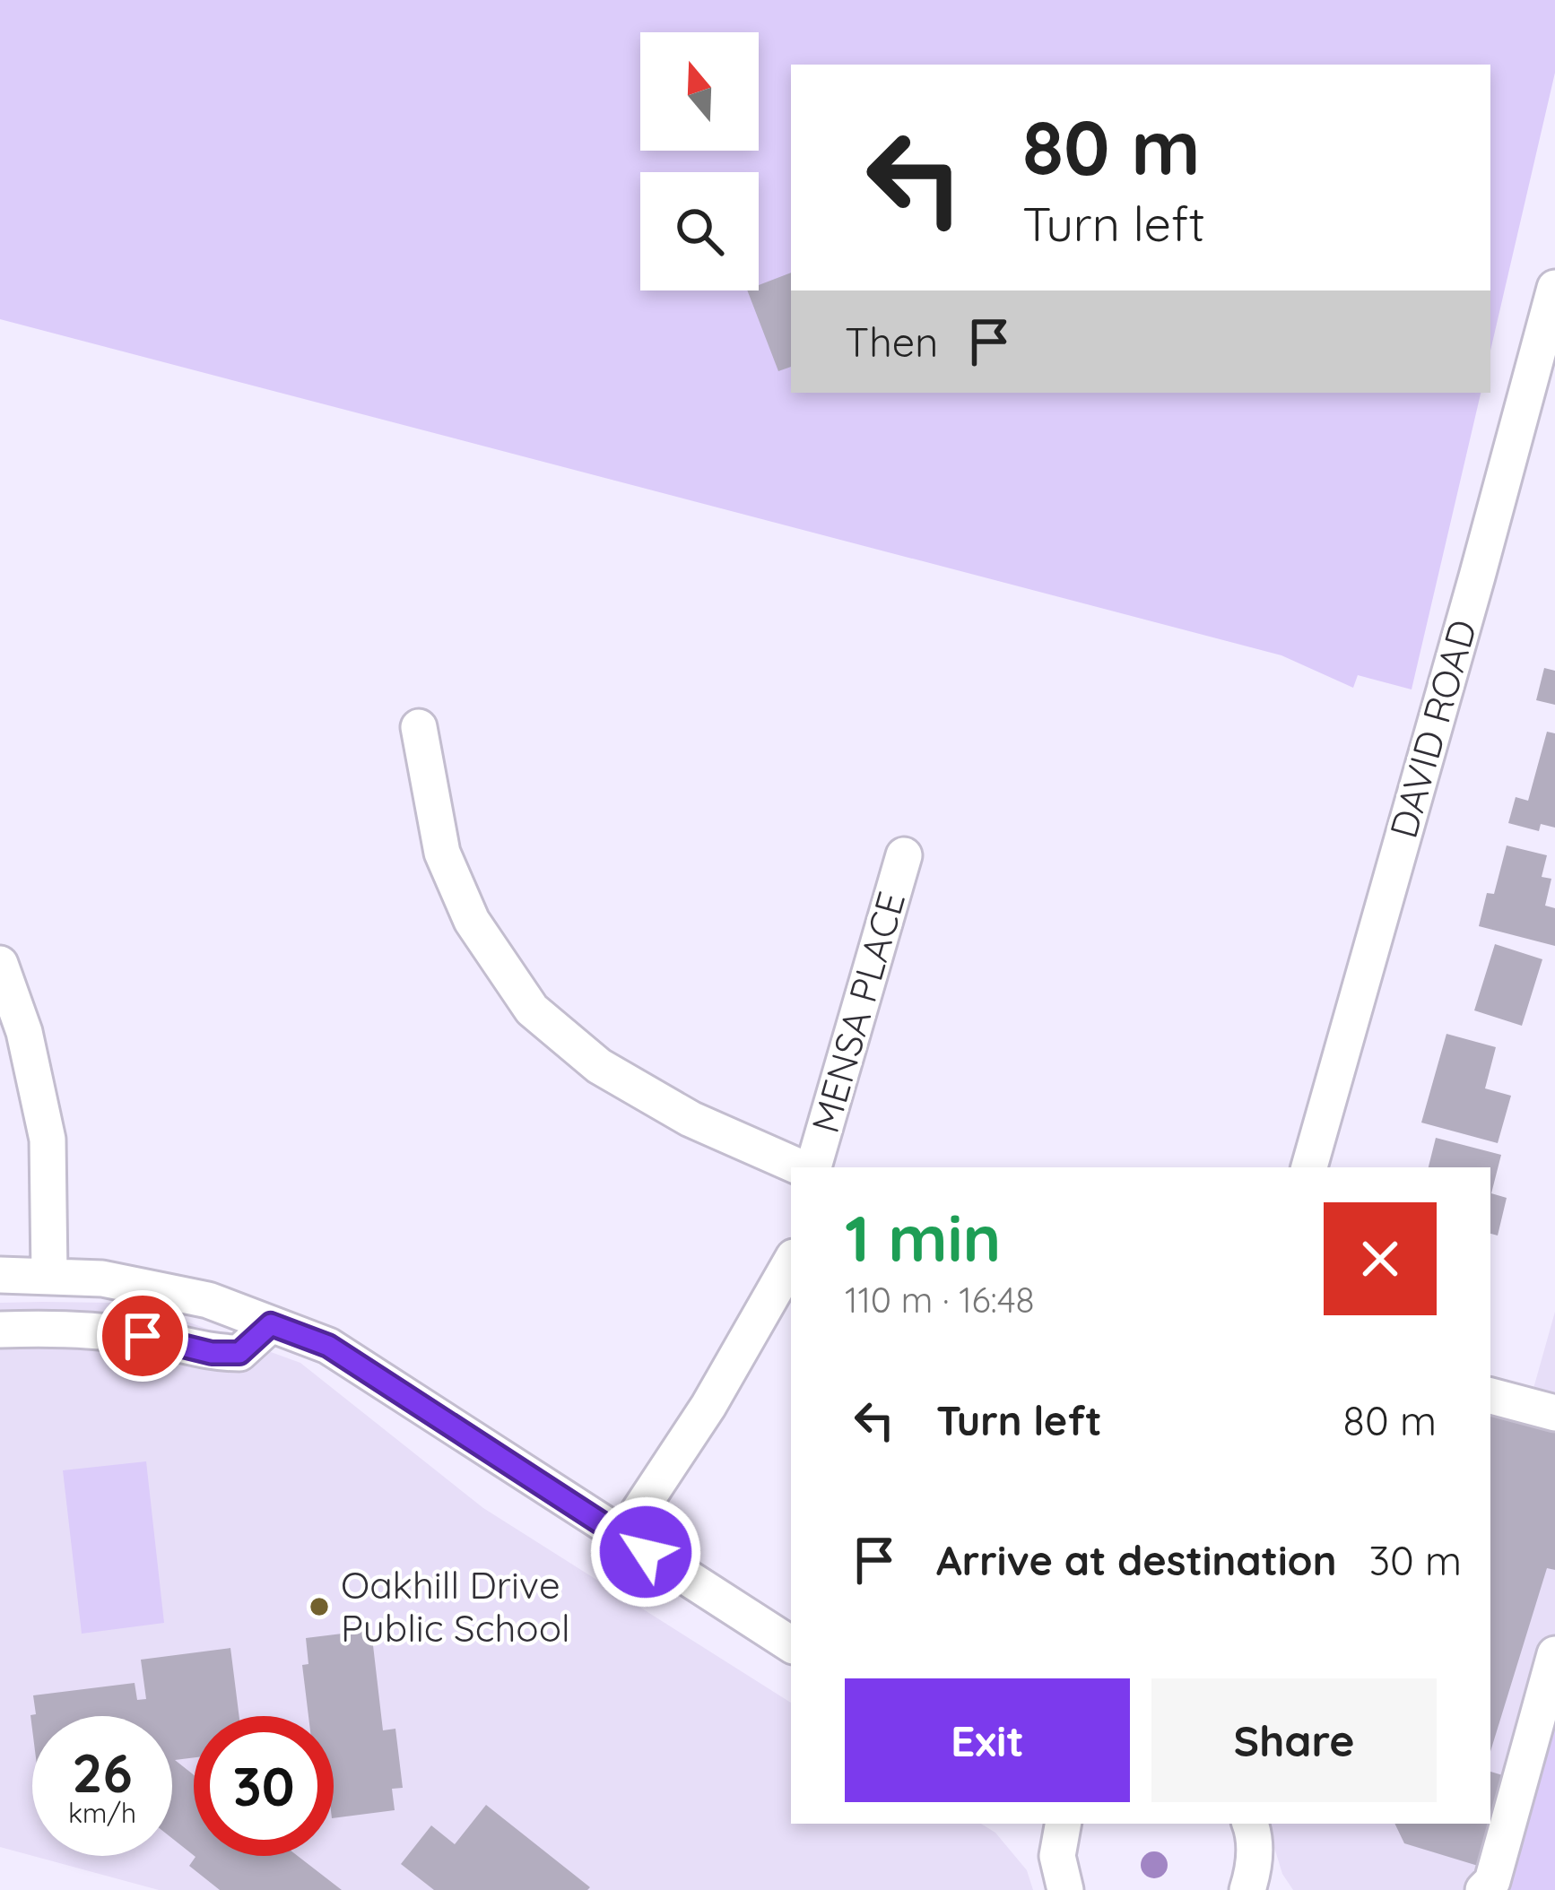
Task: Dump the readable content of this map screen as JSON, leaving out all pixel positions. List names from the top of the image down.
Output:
{
  "streets": {
    "street": ["DAVID ROAD", "MENSA PLACE"]
  },
  "places": ["Oakhill Drive Public School"],
  "north": "top",
  "page": {
    "turn": ["80 m", "Turn left"],
    "then": "Then",
    "heading": ["1 min", "110 m · 16:48"],
    "list": [
      {
        "name": "Turn left",
        "value": "80 m"
      },
      {
        "name": "Arrive at destination",
        "value": "30 m"
      }
    ],
    "buttons": ["Exit", "Share"],
    "speed": "26 km/h",
    "limit": "30"
  }
}
